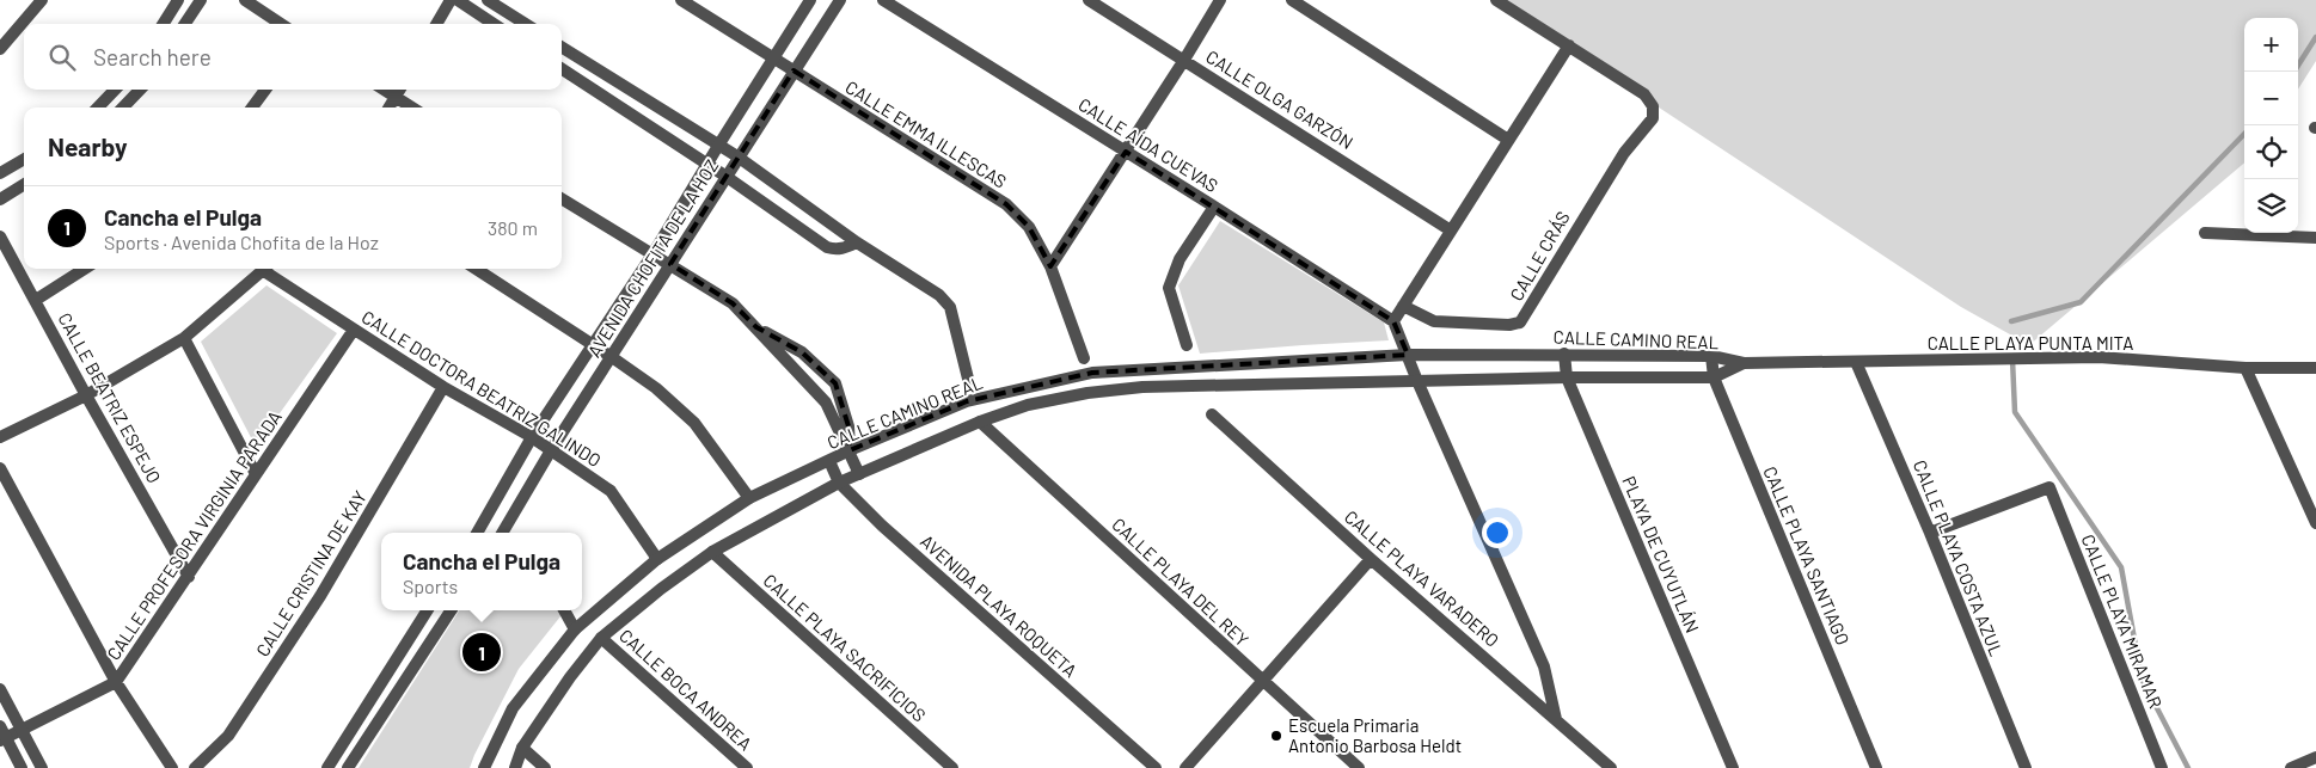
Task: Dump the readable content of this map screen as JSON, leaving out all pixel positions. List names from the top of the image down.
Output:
{
  "streets": {
    "street": [
      "CALLE OLGA GARZÓN",
      "CALLE EMMA ILLESCAS",
      "CALLE AÍDA CUEVAS",
      "CALLE CRÁS",
      "AVENIDA CHOFITA DE LA HOZ",
      "CALLE CAMINO REAL",
      "CALLE PLAYA PUNTA MITA",
      "CALLE DOCTORA BEATRIZ GALINDO",
      "CALLE BEATRIZ ESPEJO",
      "CALLE PROFESORA VIRGINIA PARADA",
      "PLAYA DE CUYUTLÁN",
      "CALLE PLAYA SANTIAGO",
      "CALLE PLAYA COSTA AZUL",
      "CALLE CRISTINA DE KAY",
      "CALLE PLAYA VARADERO",
      "CALLE PLAYA DEL REY",
      "AVENIDA PLAYA ROQUETA",
      "CALLE PLAYA MIRAMAR",
      "CALLE PLAYA SACRIFICIOS",
      "CALLE BOCA ANDREA"
    ]
  },
  "crossings": [
    ["CALLE EMMA ILLESCAS", "AVENIDA CHOFITA DE LA HOZ"],
    ["AVENIDA CHOFITA DE LA HOZ", "CALLE DOCTORA BEATRIZ GALINDO"],
    ["CALLE CAMINO REAL", "CALLE PLAYA PUNTA MITA"],
    ["CALLE CAMINO REAL", "CALLE DOCTORA BEATRIZ GALINDO"],
    ["CALLE CAMINO REAL", "PLAYA DE CUYUTLÁN"],
    ["CALLE CAMINO REAL", "CALLE PLAYA SANTIAGO"],
    ["CALLE CAMINO REAL", "CALLE PLAYA DEL REY"],
    ["CALLE CAMINO REAL", "AVENIDA PLAYA ROQUETA"],
    ["CALLE CAMINO REAL", "CALLE PLAYA SACRIFICIOS"],
    ["CALLE CAMINO REAL", "CALLE BOCA ANDREA"],
    ["CALLE PLAYA PUNTA MITA", "CALLE PLAYA COSTA AZUL"],
    ["CALLE DOCTORA BEATRIZ GALINDO", "CALLE PROFESORA VIRGINIA PARADA"],
    ["CALLE DOCTORA BEATRIZ GALINDO", "CALLE CRISTINA DE KAY"],
    ["CALLE BEATRIZ ESPEJO", "CALLE PROFESORA VIRGINIA PARADA"],
    ["CALLE PLAYA COSTA AZUL", "CALLE PLAYA MIRAMAR"]
  ],
  "places": ["Escuela Primaria Antonio Barbosa Heldt"],
  "page": {
    "map_buttons": ["+", "−"],
    "search": "Search here",
    "heading": "Nearby",
    "list": [
      {
        "mark": "1",
        "name": "Cancha el Pulga",
        "note": "Sports · Avenida Chofita de la Hoz",
        "value": "380 m"
      }
    ],
    "popup": ["Cancha el Pulga", "Sports"],
    "pins": "1"
  }
}
